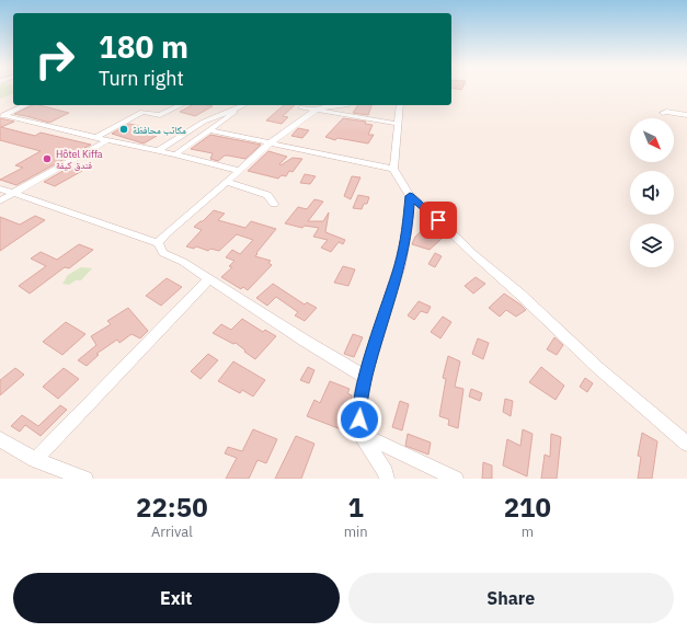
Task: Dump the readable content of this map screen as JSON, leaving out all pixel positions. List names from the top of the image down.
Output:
{
  "places": ["مكاتب محافظة", "Hôtel Kiffa فندق كيفة"],
  "north": "bottom right",
  "page": {
    "turn": ["180 m", "Turn right"],
    "eta": [
      "22:50",
      "Arrival",
      "1",
      "min",
      "210",
      "m"
    ],
    "buttons": ["Exit", "Share"]
  }
}
